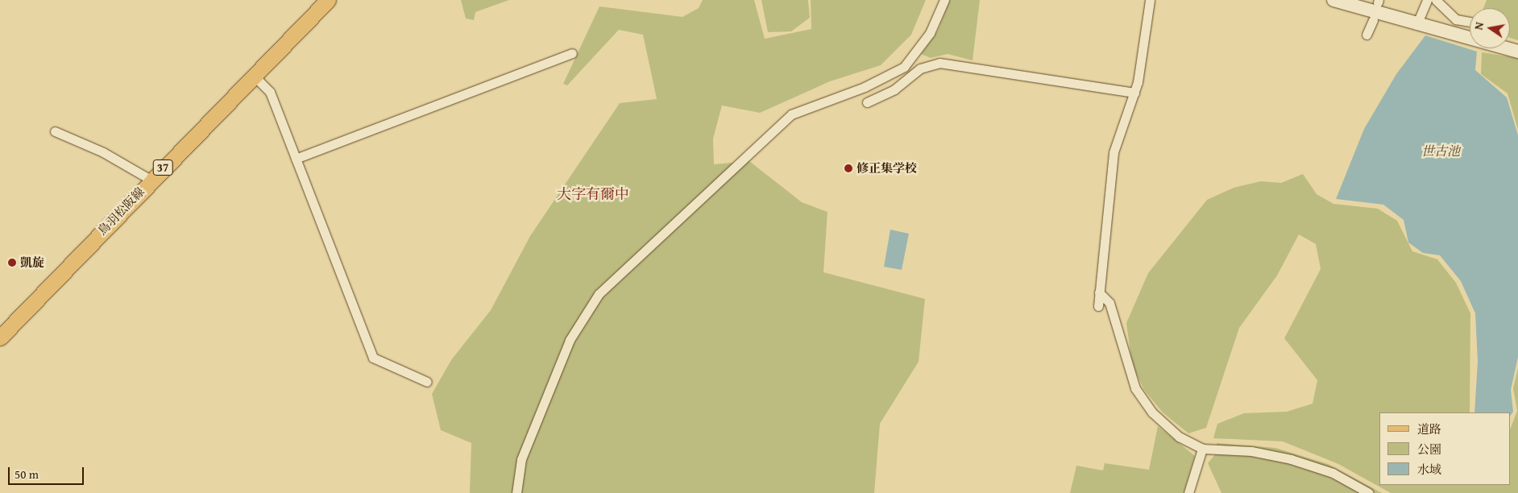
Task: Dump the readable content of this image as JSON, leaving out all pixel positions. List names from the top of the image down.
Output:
{
  "streets": {
    "main road": ["37", "鳥羽松阪線"]
  },
  "districts": ["大字有爾中"],
  "water": ["世古池"],
  "places": ["修正集学校", "凱旋"],
  "legend": ["道路", "公園", "水域"],
  "scale_bar": "50 m",
  "north": "left"
}
